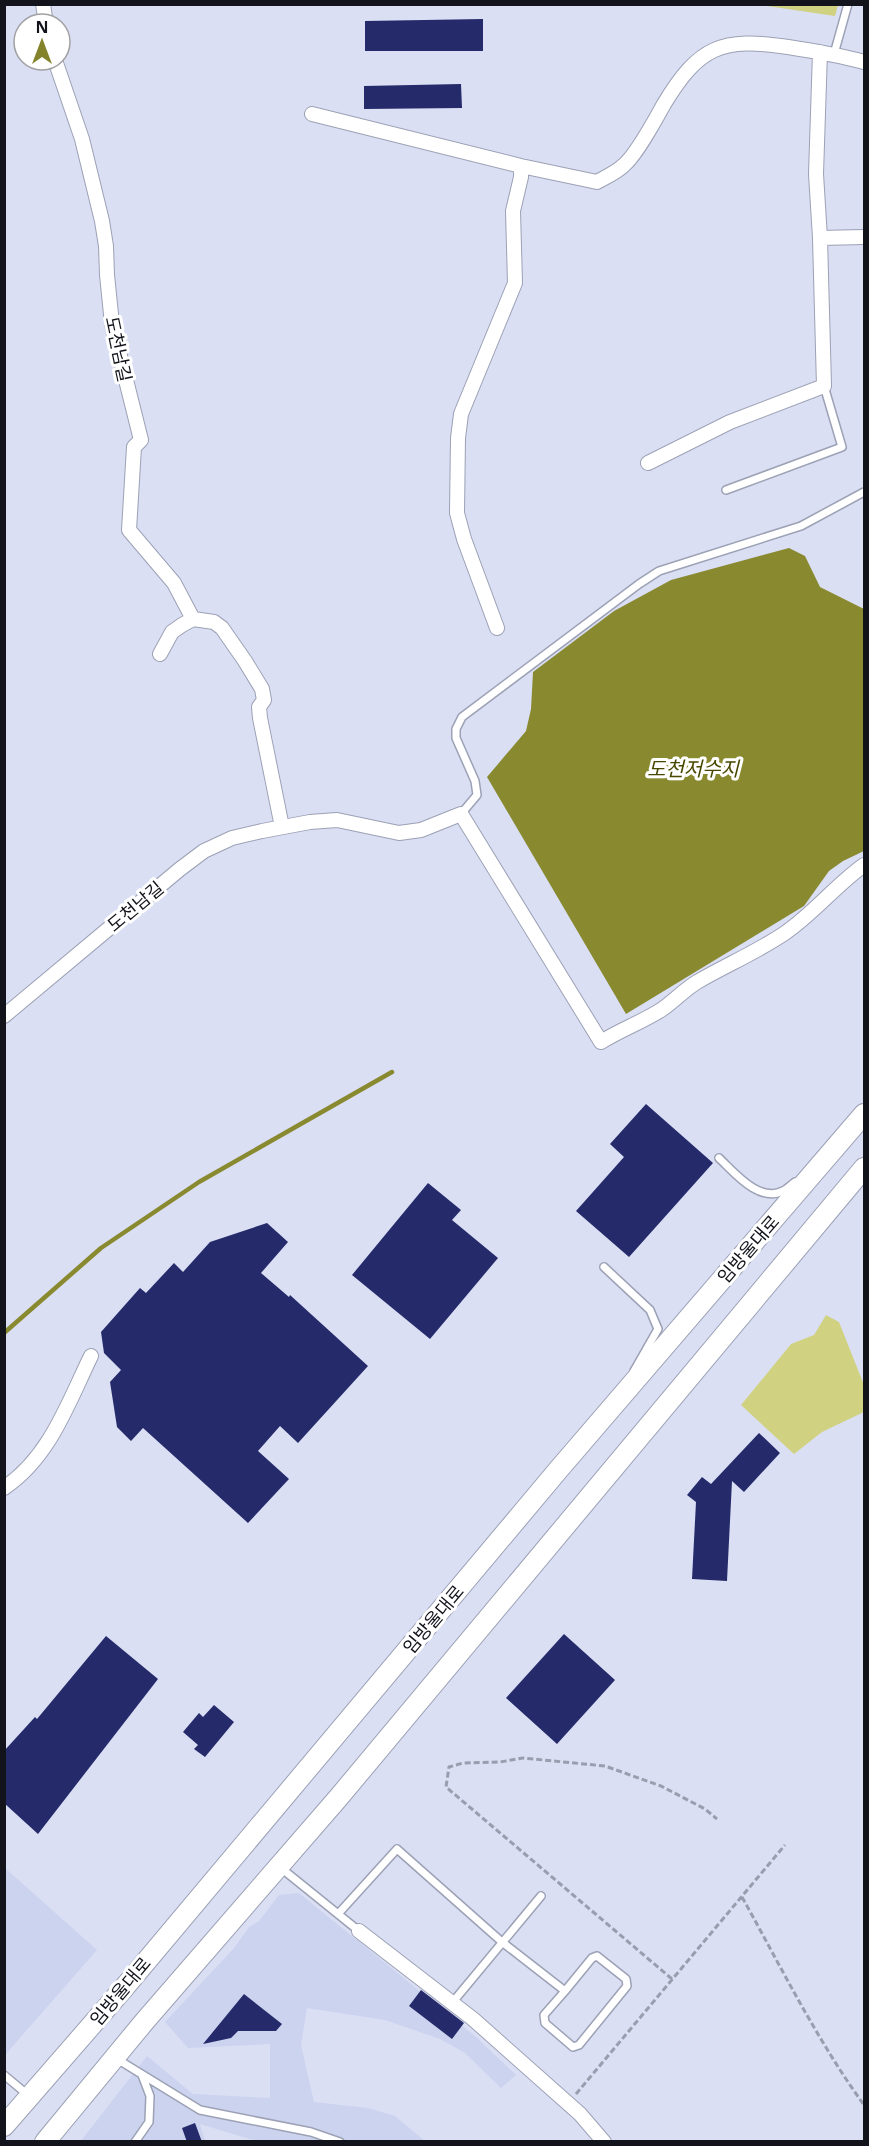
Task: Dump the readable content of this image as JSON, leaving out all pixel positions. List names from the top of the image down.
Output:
{
  "streets": {
    "main road": ["임방울대로"],
    "street": ["도천남길"]
  },
  "water": ["도천저수지"],
  "north": "top"
}
